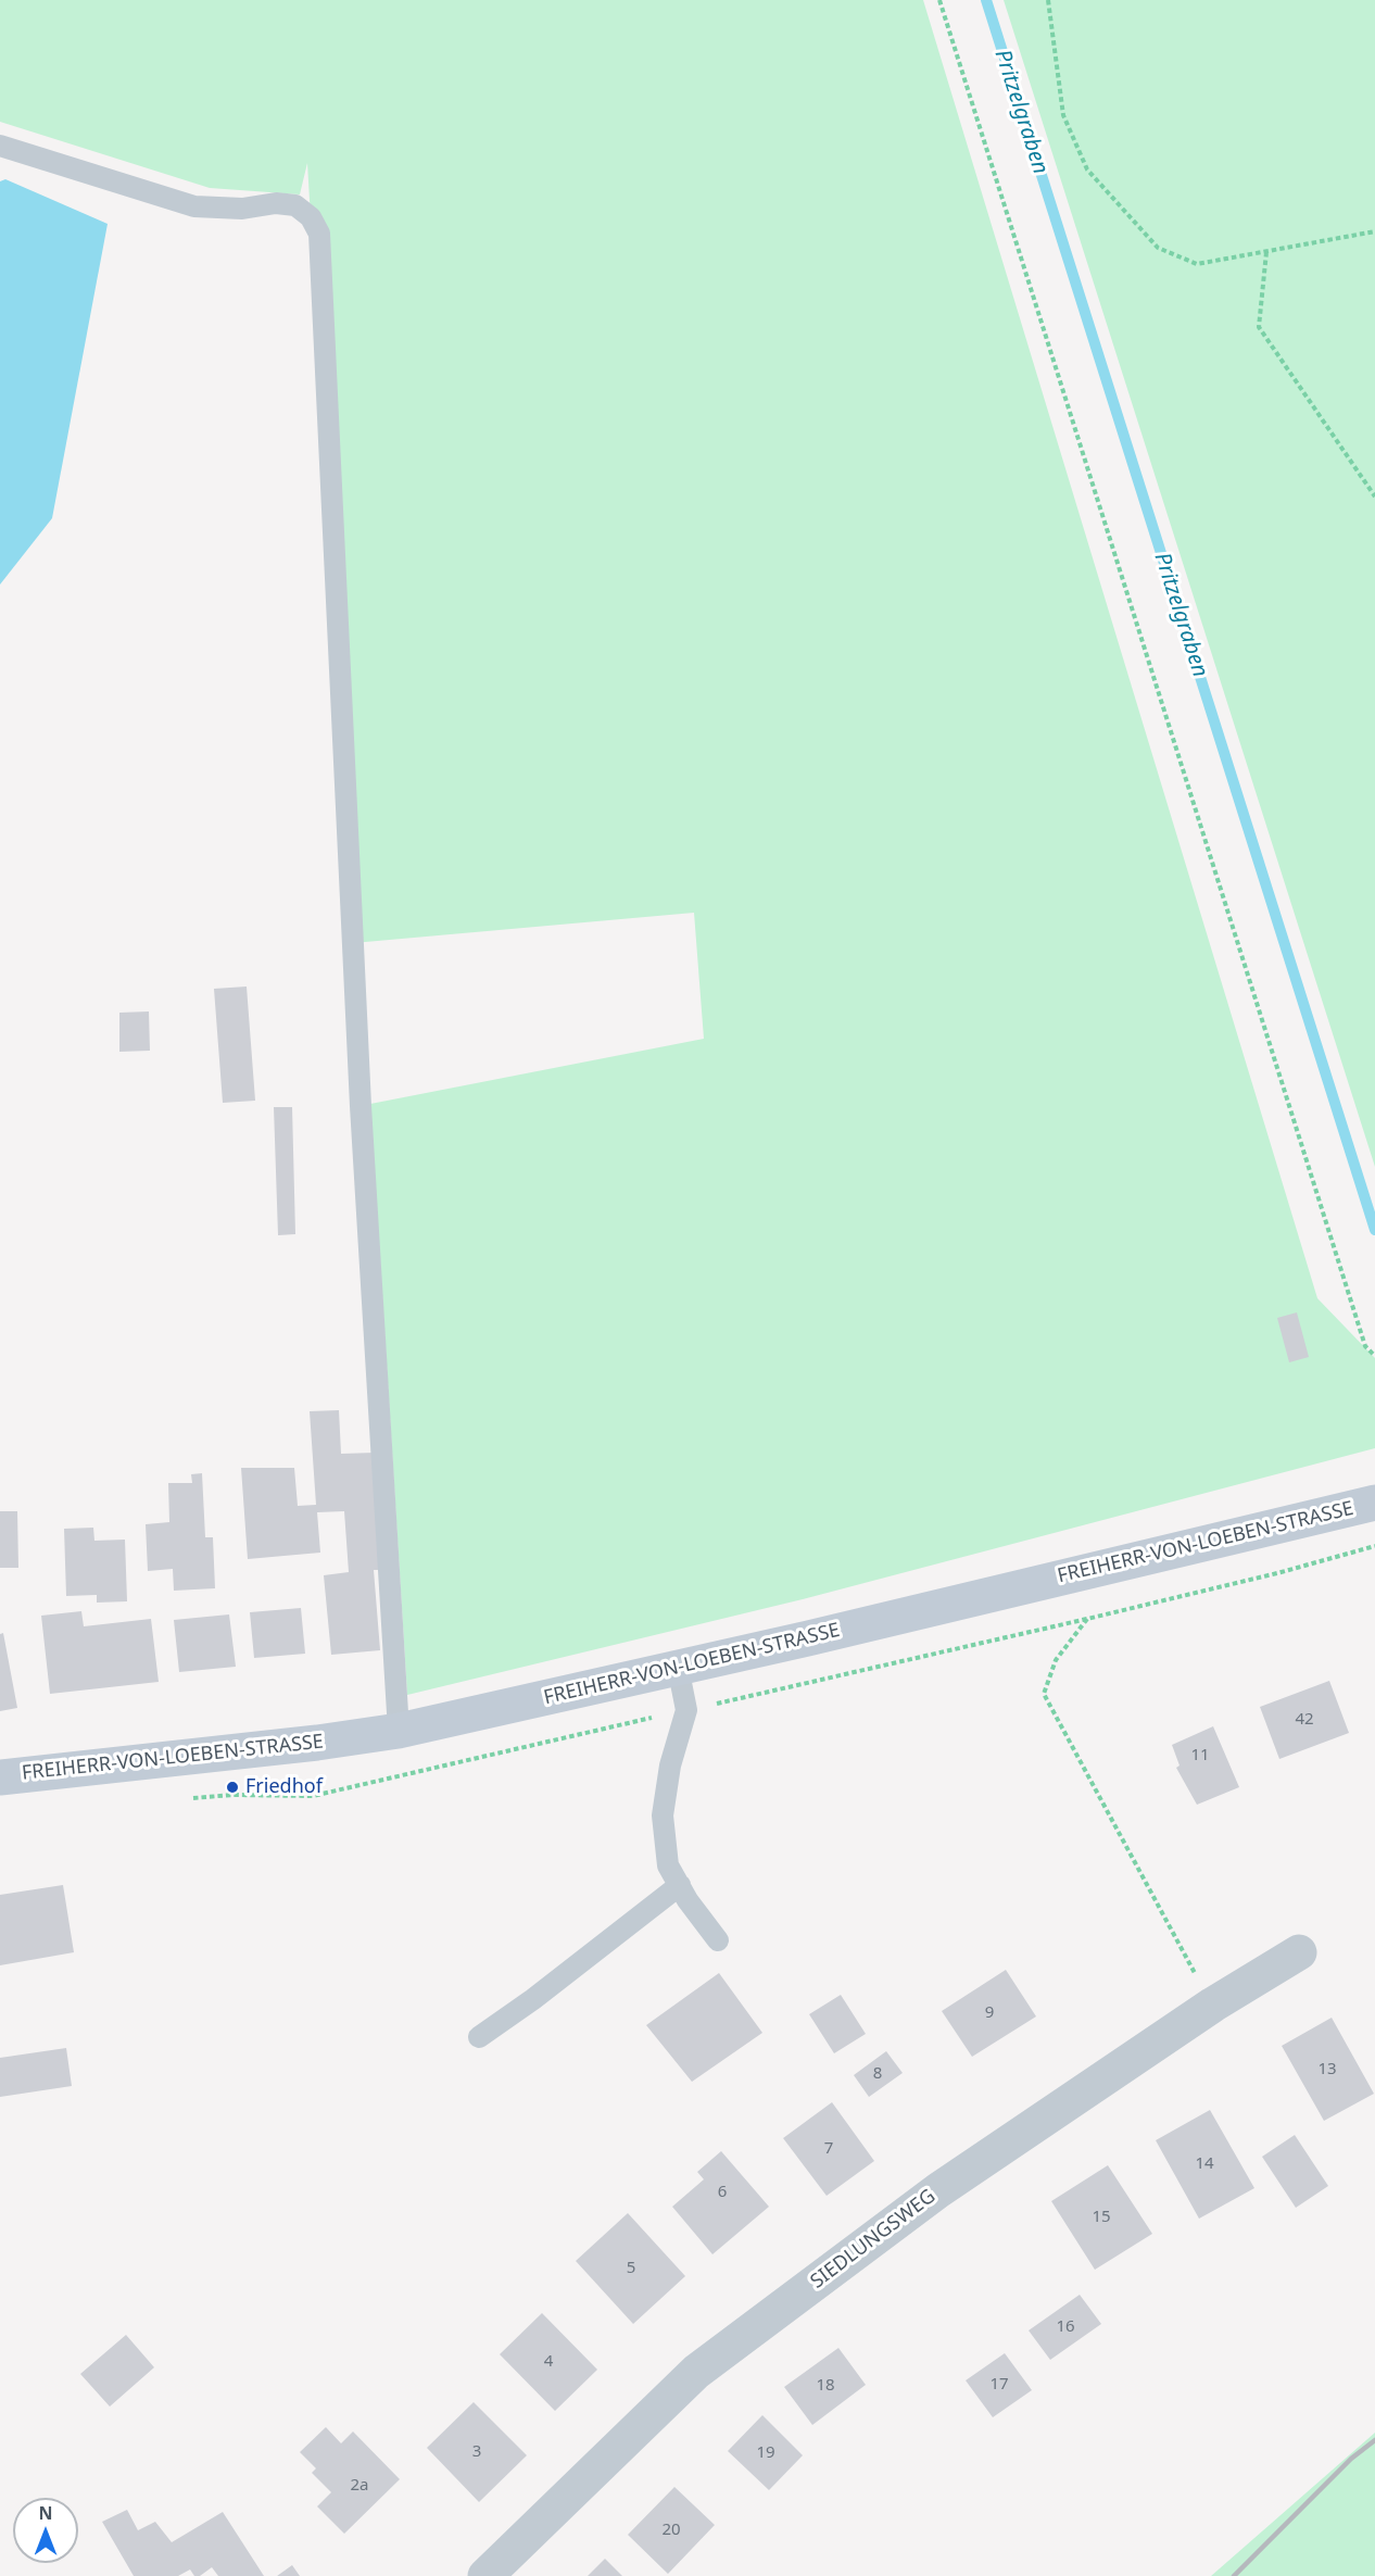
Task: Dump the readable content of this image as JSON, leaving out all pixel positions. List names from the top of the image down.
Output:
{
  "streets": {
    "main road": ["FREIHERR-VON-LOEBEN-STRASSE"],
    "street": ["SIEDLUNGSWEG"]
  },
  "water": ["Pritzelgraben"],
  "places": ["Friedhof"],
  "house_numbers": [
    "42",
    "11",
    "9",
    "13",
    "8",
    "7",
    "14",
    "6",
    "15",
    "5",
    "16",
    "4",
    "17",
    "18",
    "3",
    "19",
    "2a",
    "20"
  ],
  "north": "top"
}
